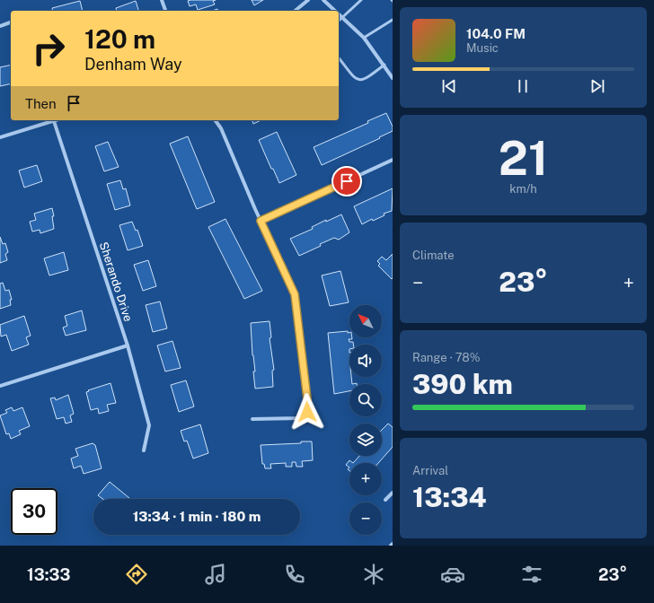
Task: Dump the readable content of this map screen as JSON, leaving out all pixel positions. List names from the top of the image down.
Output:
{
  "streets": {
    "street": ["Sherando Drive"]
  },
  "north": "top left",
  "page": {
    "turn": ["120 m", "Denham Way"],
    "song": ["104.0 FM", "Music"],
    "then": "Then",
    "tile": [
      ["21", "km/h"],
      "Climate",
      ["Range · 78%", "390 km"],
      ["Arrival", "13:34"]
    ],
    "heat": ["−", "23°", "+"],
    "map_buttons": ["+", "−"],
    "limit": "30",
    "trip": "13:34 · 1 min · 180 m",
    "tabs": ["13:33", "23°"]
  }
}
